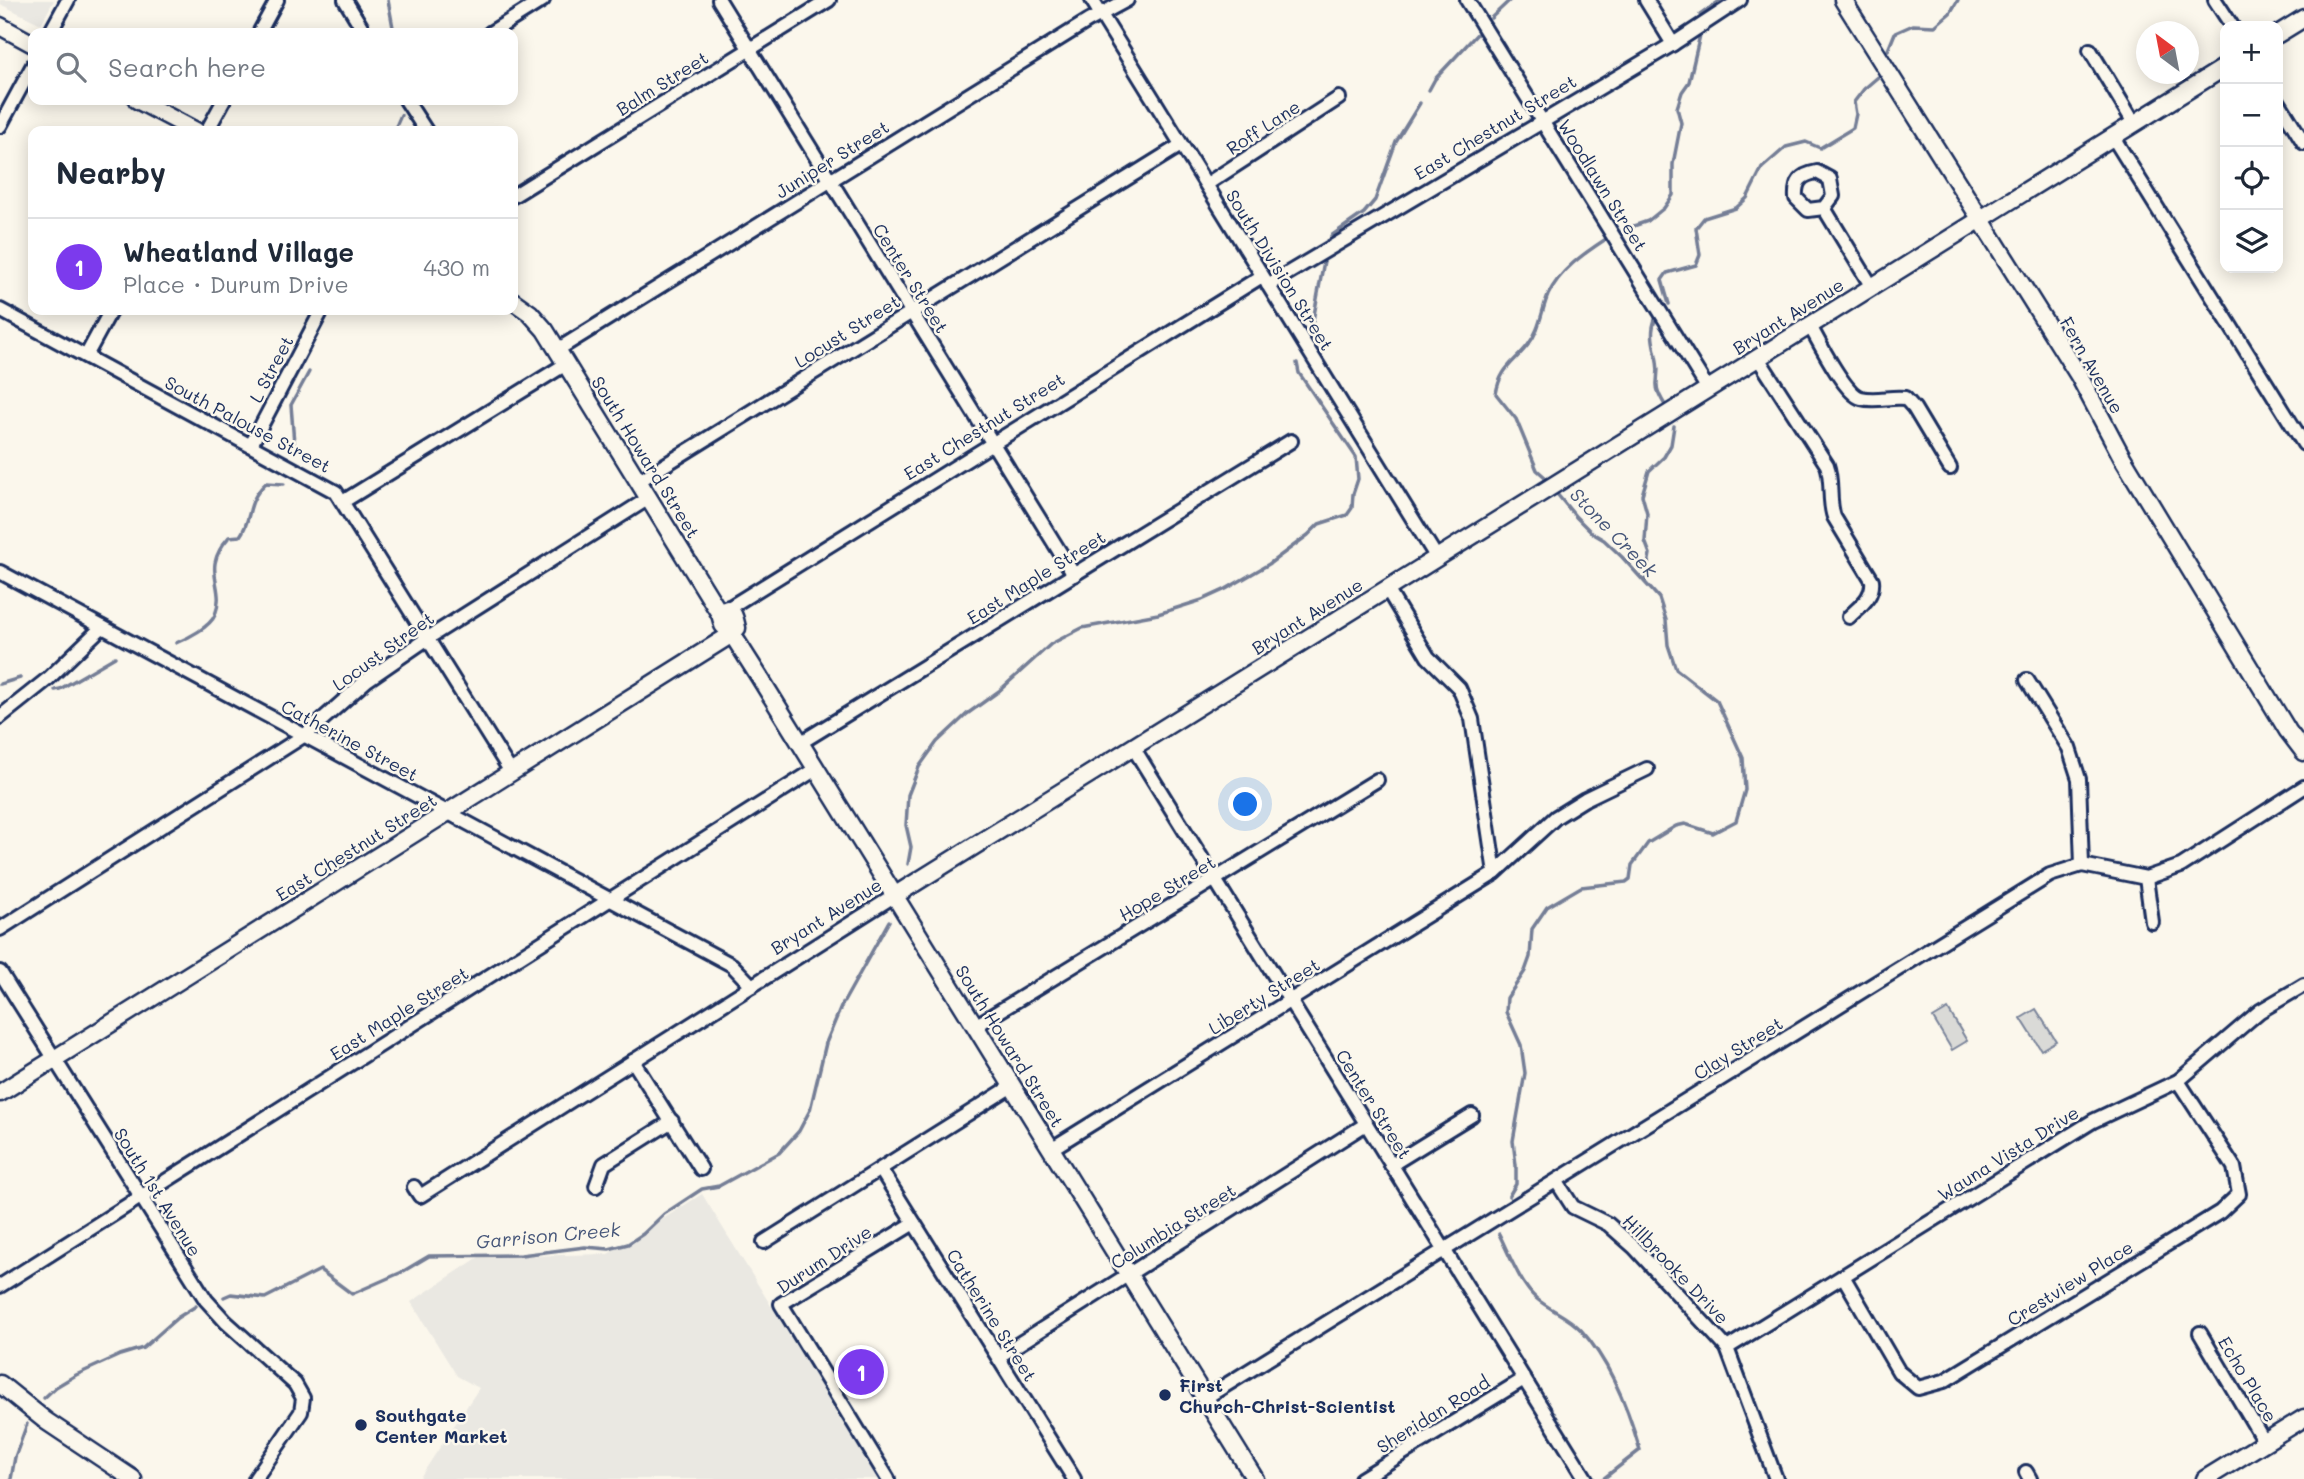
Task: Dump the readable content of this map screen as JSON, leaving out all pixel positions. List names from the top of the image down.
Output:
{
  "streets": {
    "main road": [
      "East Chestnut Street",
      "Bryant Avenue",
      "Fern Avenue",
      "South Howard Street"
    ],
    "street": [
      "Balm Street",
      "Roff Lane",
      "Juniper Street",
      "Woodlawn Street",
      "South Division Street",
      "Center Street",
      "Locust Street",
      "L Street",
      "South Palouse Street",
      "East Maple Street",
      "Catherine Street",
      "Hope Street",
      "Liberty Street",
      "Clay Street",
      "Wauna Vista Drive",
      "South 1st Avenue",
      "Columbia Street",
      "Durum Drive",
      "Hillbrooke Drive",
      "Crestview Place",
      "Echo Place",
      "Sheridan Road"
    ]
  },
  "crossings": [
    ["Balm Street", "Center Street"],
    ["Roff Lane", "South Division Street"],
    ["East Chestnut Street", "Woodlawn Street"],
    ["East Chestnut Street", "South Division Street"],
    ["East Chestnut Street", "Center Street"],
    ["East Chestnut Street", "South Palouse Street"],
    ["East Chestnut Street", "South Howard Street"],
    ["East Chestnut Street", "Catherine Street"],
    ["East Chestnut Street", "South 1st Avenue"],
    ["Juniper Street", "South Division Street"],
    ["Juniper Street", "Center Street"],
    ["Juniper Street", "South Palouse Street"],
    ["Juniper Street", "South Howard Street"],
    ["Woodlawn Street", "Bryant Avenue"],
    ["South Division Street", "Bryant Avenue"],
    ["South Division Street", "Locust Street"],
    ["Center Street", "Bryant Avenue"],
    ["Center Street", "Locust Street"],
    ["Center Street", "East Maple Street"],
    ["Center Street", "Hope Street"],
    ["Center Street", "Liberty Street"],
    ["Center Street", "Clay Street"],
    ["Center Street", "Columbia Street"],
    ["Center Street", "Sheridan Road"],
    ["Bryant Avenue", "Fern Avenue"],
    ["Bryant Avenue", "South Howard Street"],
    ["Bryant Avenue", "Catherine Street"],
    ["Locust Street", "South Palouse Street"],
    ["Locust Street", "South Howard Street"],
    ["Locust Street", "Catherine Street"],
    ["L Street", "South Palouse Street"],
    ["South Howard Street", "East Maple Street"],
    ["South Howard Street", "Hope Street"],
    ["South Howard Street", "Liberty Street"],
    ["South Howard Street", "Clay Street"],
    ["South Howard Street", "Columbia Street"],
    ["East Maple Street", "Catherine Street"],
    ["East Maple Street", "South 1st Avenue"],
    ["Catherine Street", "Columbia Street"],
    ["Catherine Street", "Durum Drive"],
    ["Clay Street", "Hillbrooke Drive"],
    ["Wauna Vista Drive", "Hillbrooke Drive"],
    ["Wauna Vista Drive", "Crestview Place"]
  ],
  "water": ["Stone Creek", "Garrison Creek"],
  "places": ["First Church-Christ-Scientist", "Southgate Center Market"],
  "north": "top left",
  "page": {
    "map_buttons": ["+", "−"],
    "search": "Search here",
    "heading": "Nearby",
    "list": [
      {
        "mark": "1",
        "name": "Wheatland Village",
        "note": "Place · Durum Drive",
        "value": "430 m"
      }
    ],
    "pins": "1"
  }
}
